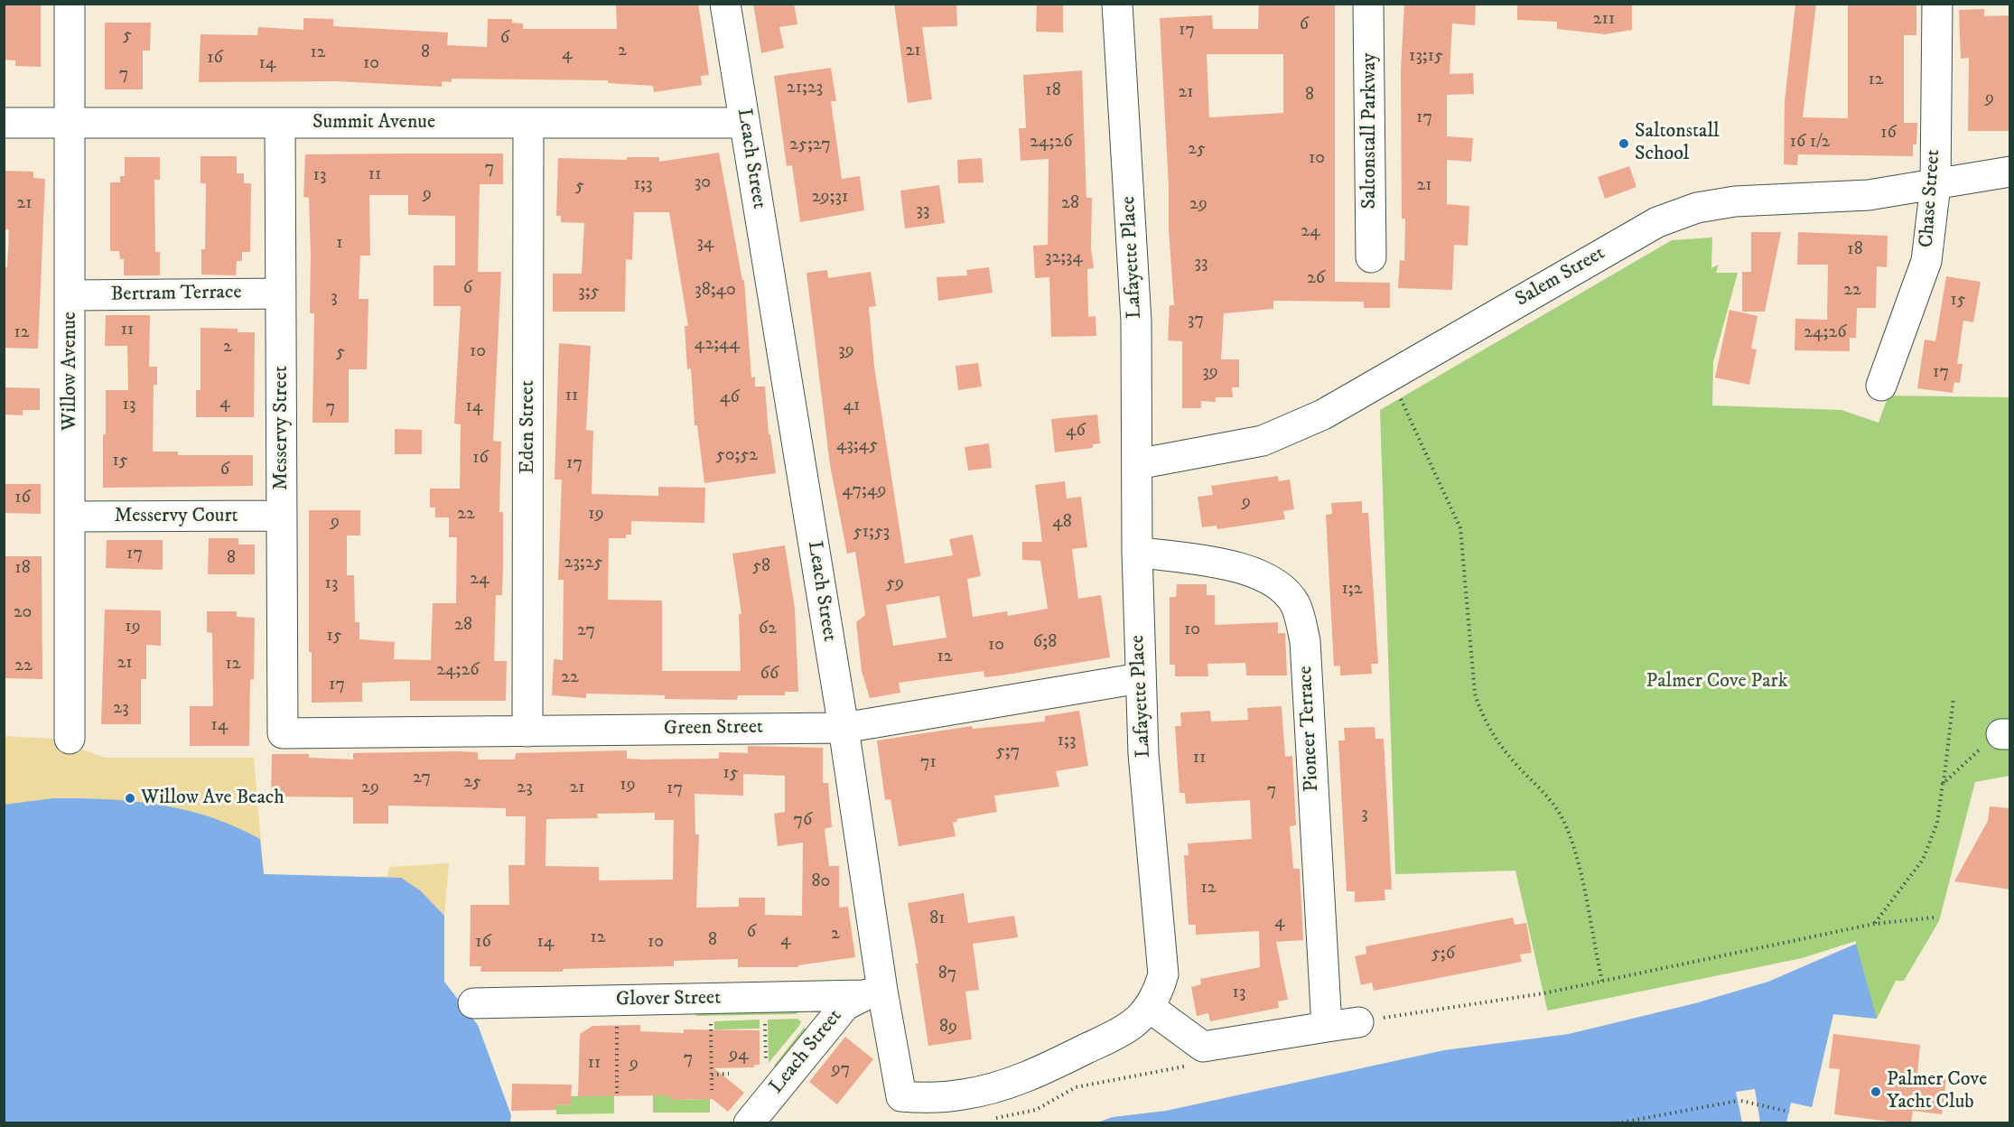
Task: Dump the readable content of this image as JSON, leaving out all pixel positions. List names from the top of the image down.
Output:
{
  "streets": {
    "street": [
      "Summit Avenue",
      "Saltonstall Parkway",
      "Leach Street",
      "Chase Street",
      "Lafayette Place",
      "Salem Street",
      "Bertram Terrace",
      "Willow Avenue",
      "Eden Street",
      "Messervy Street",
      "Messervy Court",
      "Green Street",
      "Pioneer Terrace",
      "Glover Street"
    ]
  },
  "crossings": [
    ["Summit Avenue", "Leach Street"],
    ["Summit Avenue", "Willow Avenue"],
    ["Summit Avenue", "Eden Street"],
    ["Summit Avenue", "Messervy Street"],
    ["Leach Street", "Lafayette Place"],
    ["Leach Street", "Green Street"],
    ["Leach Street", "Glover Street"],
    ["Chase Street", "Salem Street"],
    ["Lafayette Place", "Salem Street"],
    ["Lafayette Place", "Green Street"],
    ["Lafayette Place", "Pioneer Terrace"],
    ["Lafayette Place", "Glover Street"],
    ["Bertram Terrace", "Willow Avenue"],
    ["Bertram Terrace", "Messervy Street"],
    ["Willow Avenue", "Messervy Court"],
    ["Eden Street", "Green Street"],
    ["Messervy Street", "Messervy Court"],
    ["Messervy Street", "Green Street"]
  ],
  "parks": ["Palmer Cove Park"],
  "places": ["Saltonstall School", "Willow Ave Beach", "Palmer Cove Yacht Club"],
  "house_numbers": [
    "211",
    "6",
    "17",
    "5",
    "6",
    "2",
    "21",
    "12",
    "8",
    "4",
    "13;15",
    "16",
    "14",
    "10",
    "7",
    "12",
    "21;23",
    "18",
    "21",
    "8",
    "9",
    "17",
    "16",
    "24;26",
    "16 1/2",
    "25;27",
    "25",
    "10",
    "7",
    "11",
    "13",
    "30",
    "1;3",
    "21",
    "5",
    "9",
    "29;31",
    "21",
    "28",
    "29",
    "33",
    "24",
    "1",
    "34",
    "18",
    "32;34",
    "33",
    "26",
    "6",
    "38;40",
    "22",
    "3;5",
    "3",
    "15",
    "37",
    "11",
    "12",
    "24;26",
    "42;44",
    "2",
    "39",
    "10",
    "5",
    "39",
    "17",
    "11",
    "46",
    "4",
    "13",
    "41",
    "14",
    "7",
    "46",
    "43;45",
    "50;52",
    "16",
    "15",
    "17",
    "6",
    "47;49",
    "16",
    "9",
    "22",
    "19",
    "9",
    "48",
    "51;53",
    "17",
    "8",
    "23;25",
    "58",
    "18",
    "24",
    "13",
    "59",
    "1;2",
    "20",
    "28",
    "19",
    "62",
    "10",
    "27",
    "15",
    "6;8",
    "10",
    "12",
    "21",
    "12",
    "22",
    "24;26",
    "66",
    "22",
    "17",
    "23",
    "14",
    "1;3",
    "5;7",
    "11",
    "71",
    "15",
    "27",
    "25",
    "19",
    "29",
    "23",
    "21",
    "17",
    "7",
    "3",
    "76",
    "80",
    "12",
    "81",
    "4",
    "6",
    "2",
    "12",
    "8",
    "4",
    "16",
    "14",
    "10",
    "5;6",
    "87",
    "13",
    "89",
    "94",
    "7",
    "11",
    "9",
    "97"
  ]
}
